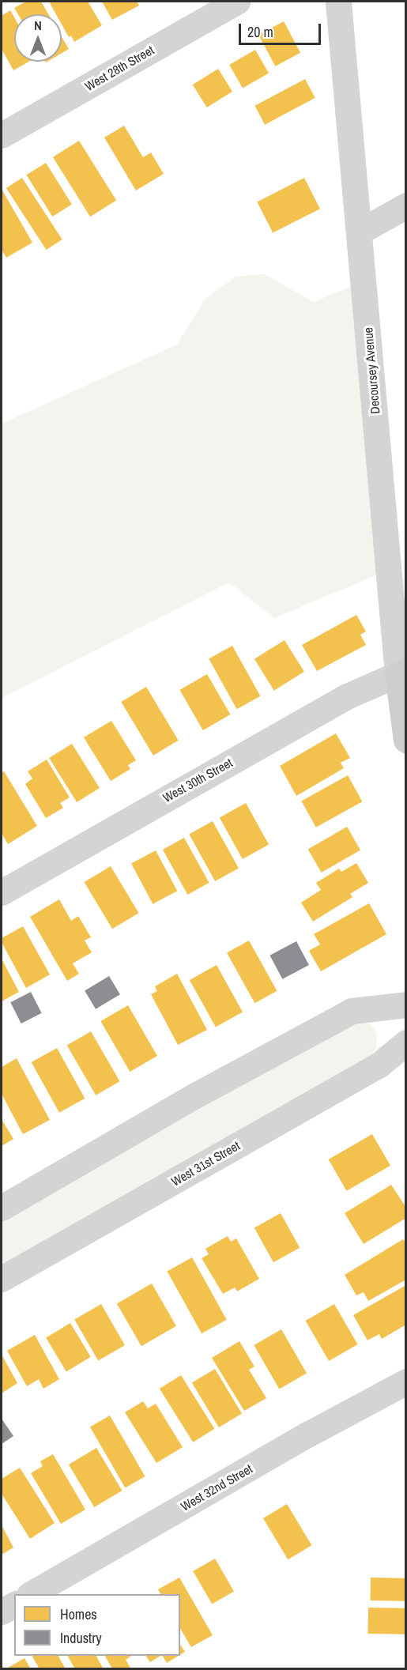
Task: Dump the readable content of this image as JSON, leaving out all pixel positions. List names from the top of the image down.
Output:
{
  "streets": {
    "main road": ["Decoursey Avenue"],
    "street": [
      "West 28th Street",
      "West 30th Street",
      "West 31st Street",
      "West 32nd Street"
    ]
  },
  "crossings": [
    ["Decoursey Avenue", "West 30th Street"]
  ],
  "legend": ["Homes", "Industry"],
  "scale_bar": "20 m",
  "north": "top"
}
